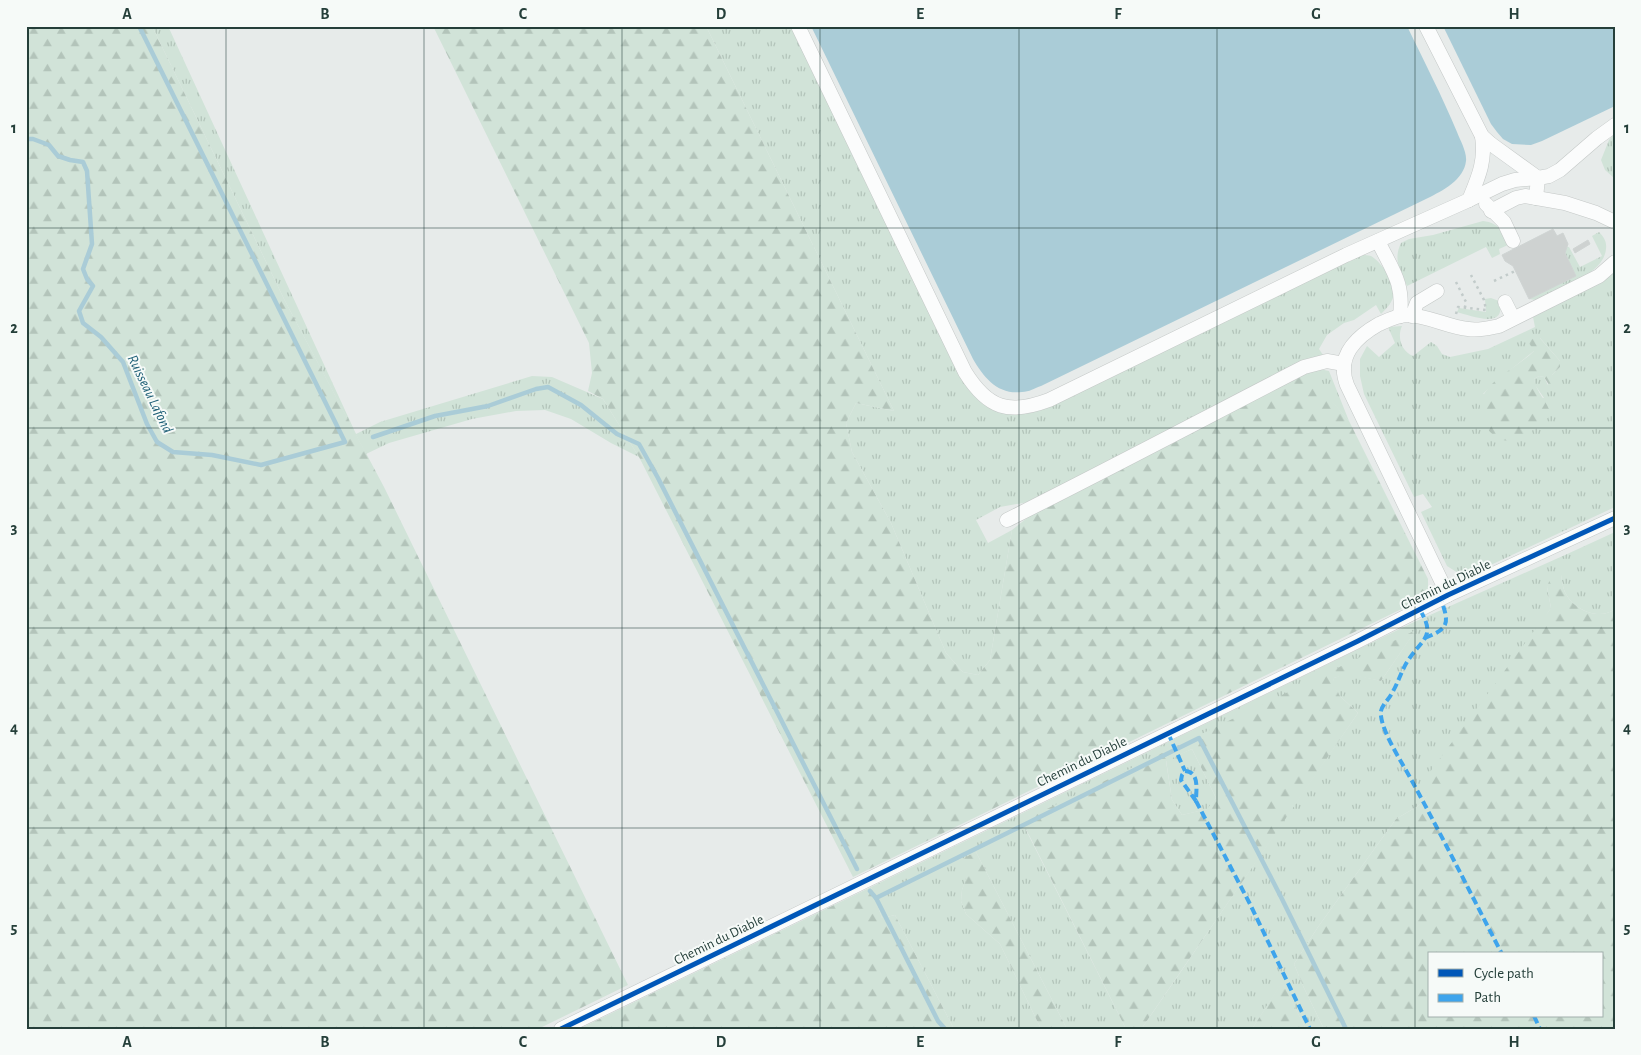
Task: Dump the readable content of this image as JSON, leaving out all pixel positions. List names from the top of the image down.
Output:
{
  "streets": {
    "street": ["Chemin du Diable"]
  },
  "water": ["Ruisseau Lafond"],
  "legend": ["Cycle path", "Path"],
  "grid": {
    "columns": [
      "A",
      "B",
      "C",
      "D",
      "E",
      "F",
      "G",
      "H"
    ],
    "rows": [
      "1",
      "2",
      "3",
      "4",
      "5"
    ]
  }
}
